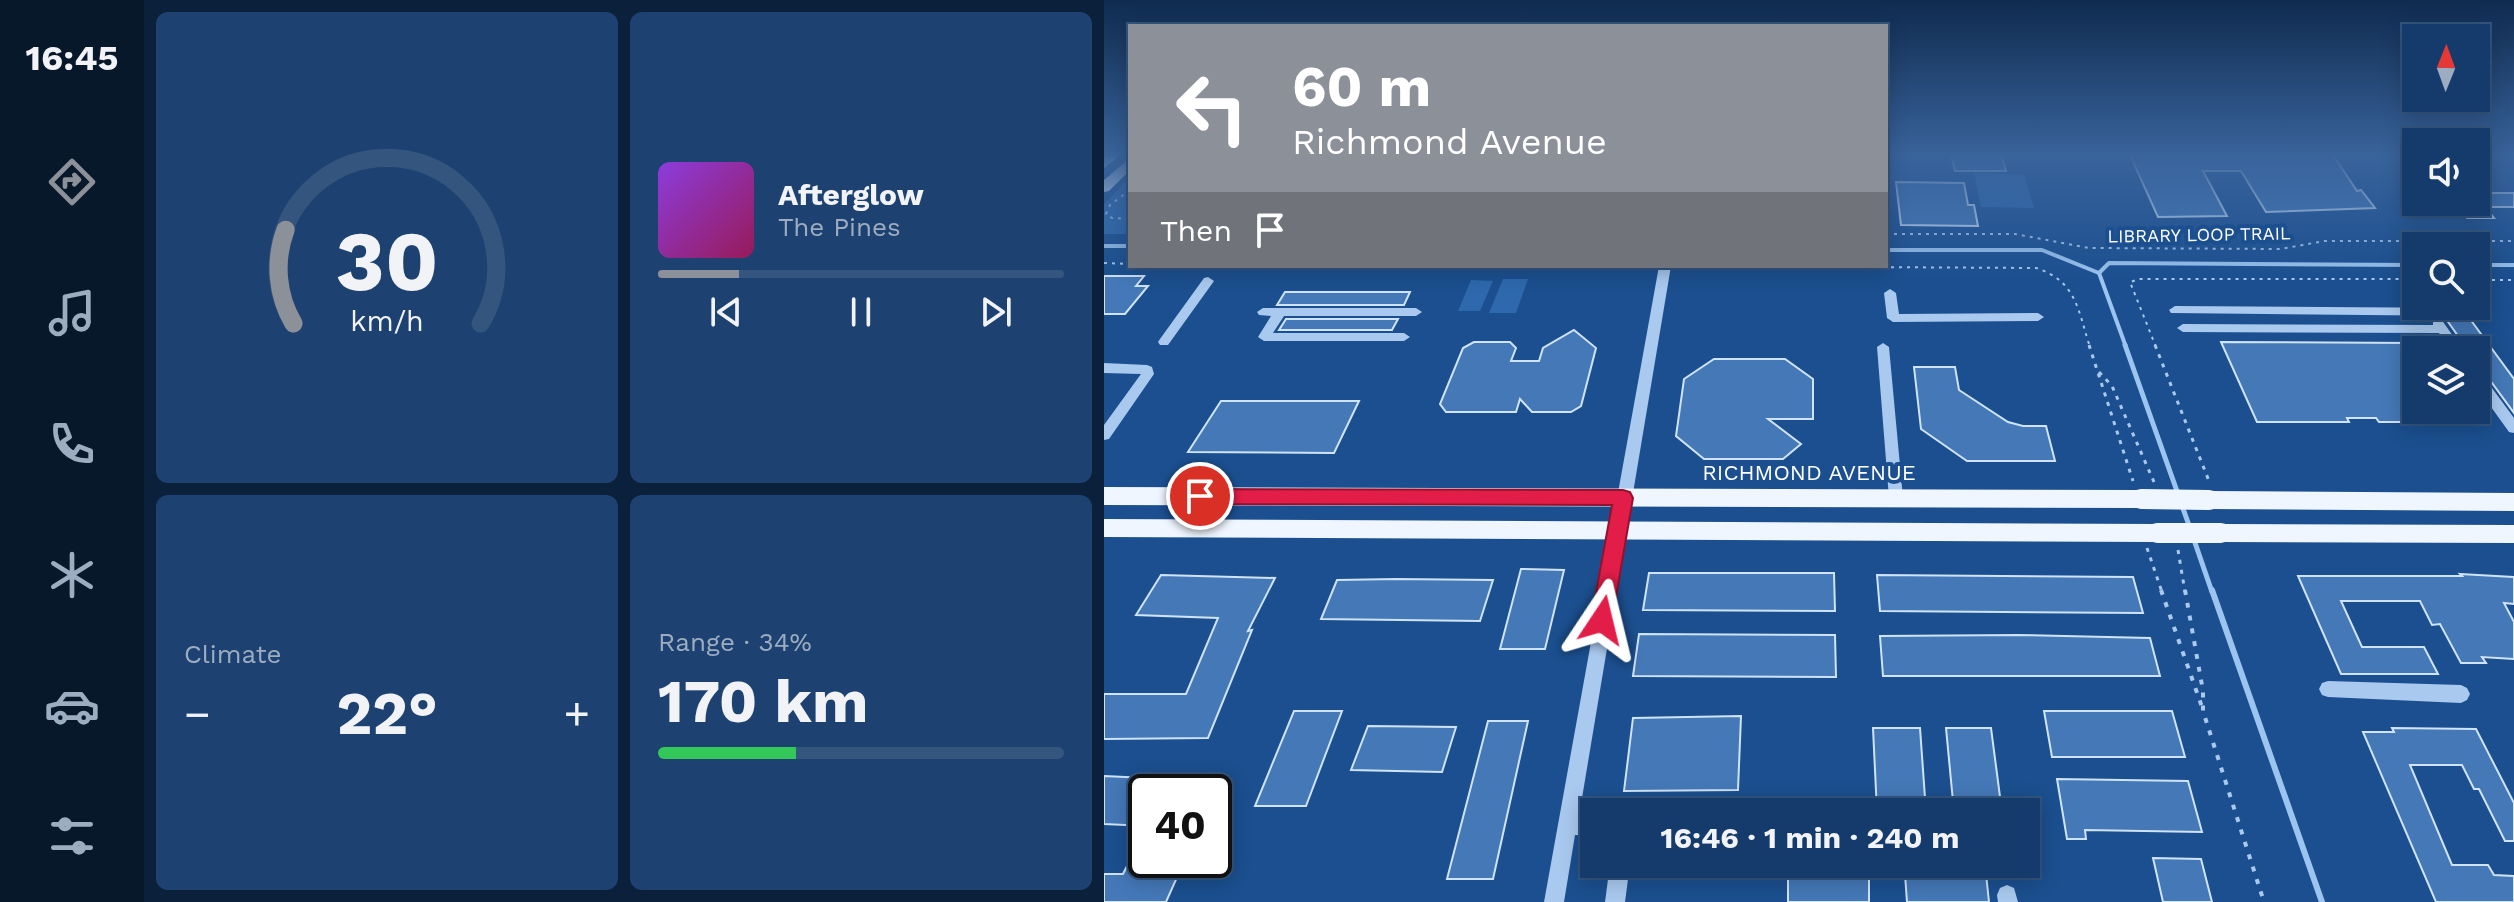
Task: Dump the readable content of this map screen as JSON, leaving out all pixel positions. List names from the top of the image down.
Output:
{
  "streets": {
    "main road": ["RICHMOND AVENUE"],
    "path": ["LIBRARY LOOP TRAIL"]
  },
  "north": "top",
  "page": {
    "tabs": "16:45",
    "turn": ["60 m", "Richmond Avenue"],
    "song": ["Afterglow", "The Pines"],
    "then": "Then",
    "tile": [
      "Climate",
      ["Range · 34%", "170 km"]
    ],
    "heat": ["−", "22°", "+"],
    "limit": "40",
    "trip": "16:46 · 1 min · 240 m",
    "gauge": ["30", "km/h"]
  }
}
